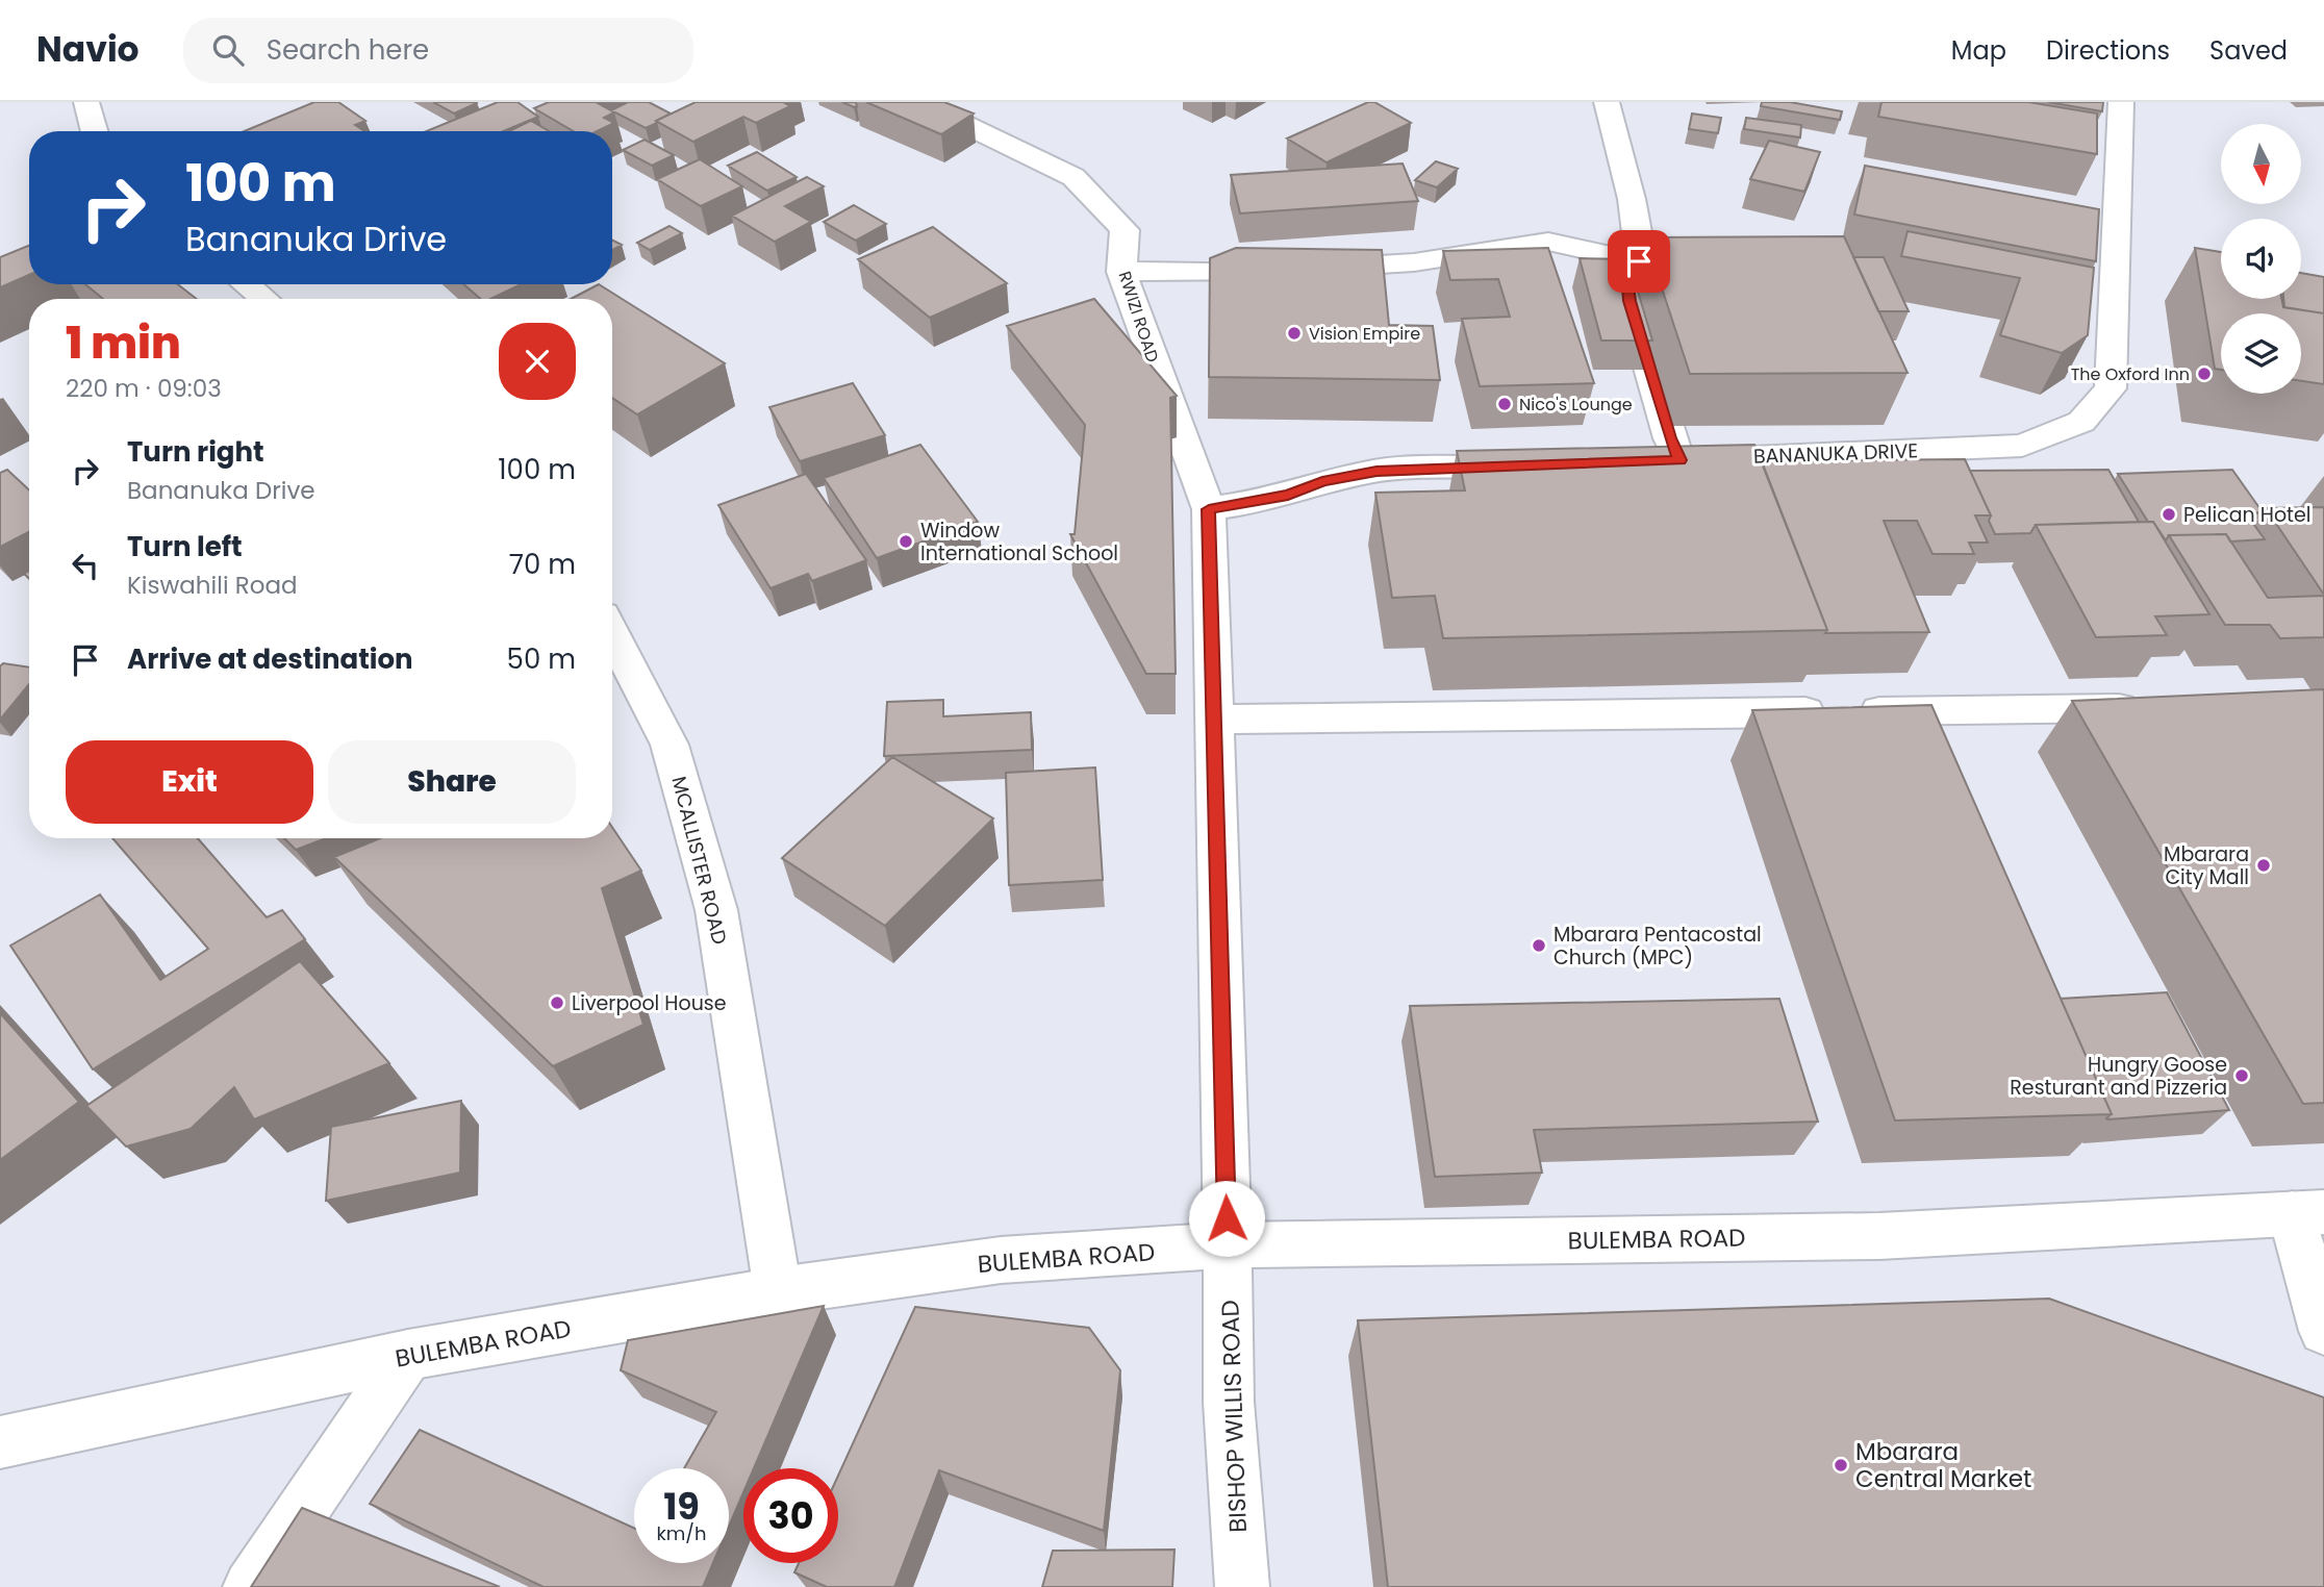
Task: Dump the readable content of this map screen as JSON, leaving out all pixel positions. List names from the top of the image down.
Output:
{
  "streets": {
    "street": [
      "RWIZI ROAD",
      "BANANUKA DRIVE",
      "MCALLISTER ROAD",
      "BULEMBA ROAD",
      "BISHOP WILLIS ROAD"
    ]
  },
  "crossings": [
    ["MCALLISTER ROAD", "BULEMBA ROAD"],
    ["BULEMBA ROAD", "BISHOP WILLIS ROAD"]
  ],
  "places": [
    "Vision Empire",
    "The Oxford Inn",
    "Nico's Lounge",
    "Pelican Hotel",
    "Window International School",
    "Mbarara City Mall",
    "Mbarara Pentacostal Church (MPC)",
    "Liverpool House",
    "Hungry Goose Resturant and Pizzeria",
    "Mbarara Central Market"
  ],
  "north": "bottom",
  "page": {
    "header": "Navio",
    "search": "Search here",
    "nav": ["Map", "Directions", "Saved"],
    "turn": ["100 m", "Bananuka Drive"],
    "heading": ["1 min", "220 m · 09:03"],
    "list": [
      {
        "name": "Turn right",
        "note": "Bananuka Drive",
        "value": "100 m"
      },
      {
        "name": "Turn left",
        "note": "Kiswahili Road",
        "value": "70 m"
      },
      {
        "name": "Arrive at destination",
        "value": "50 m"
      }
    ],
    "buttons": ["Exit", "Share"],
    "speed": "19 km/h",
    "limit": "30"
  }
}
